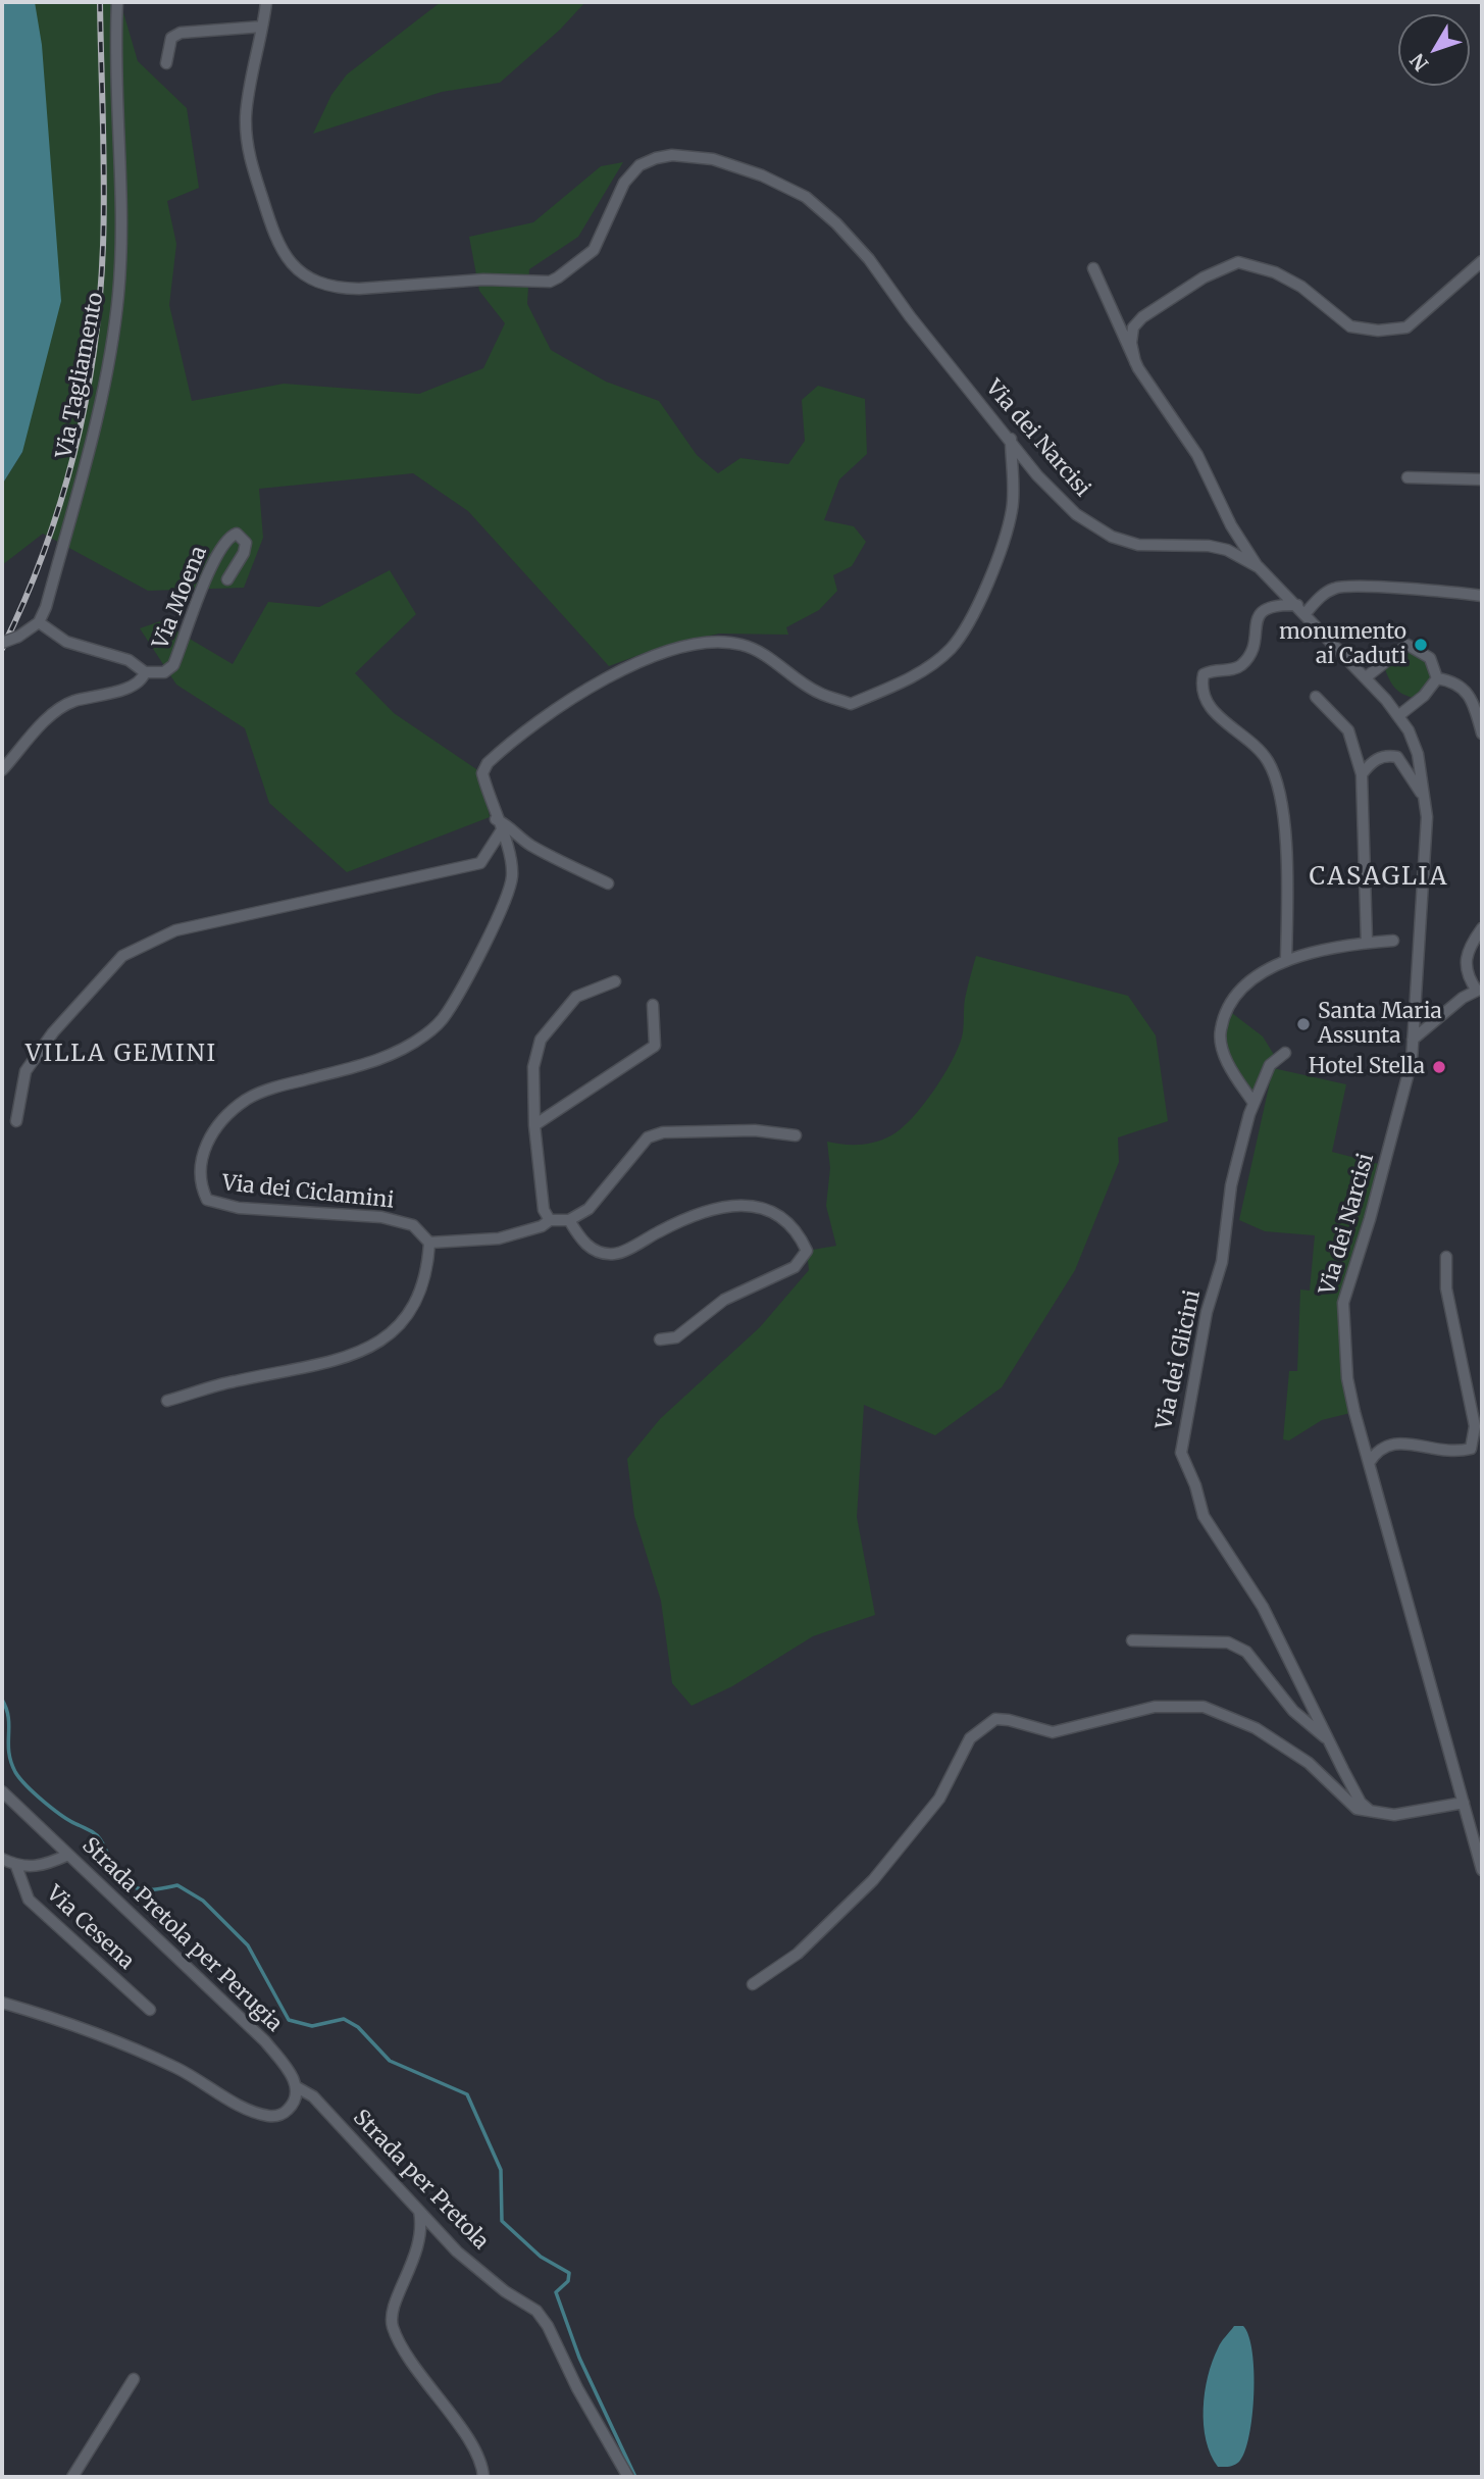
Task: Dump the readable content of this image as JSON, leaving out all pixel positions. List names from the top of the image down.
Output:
{
  "streets": {
    "street": [
      "Via Tagliamento",
      "Via dei Narcisi",
      "Via Moena",
      "Via dei Ciclamini",
      "Via dei Glicini",
      "Via Cesena",
      "Strada Pretola per Perugia",
      "Strada per Pretola"
    ]
  },
  "crossings": [
    ["Via Tagliamento", "Via Moena"],
    ["Via dei Narcisi", "Via dei Ciclamini"],
    ["Via Cesena", "Strada Pretola per Perugia"],
    ["Strada Pretola per Perugia", "Strada per Pretola"]
  ],
  "districts": ["CASAGLIA", "VILLA GEMINI"],
  "places": ["monumento ai Caduti", "Santa Maria Assunta", "Hotel Stella"],
  "north": "bottom left"
}
